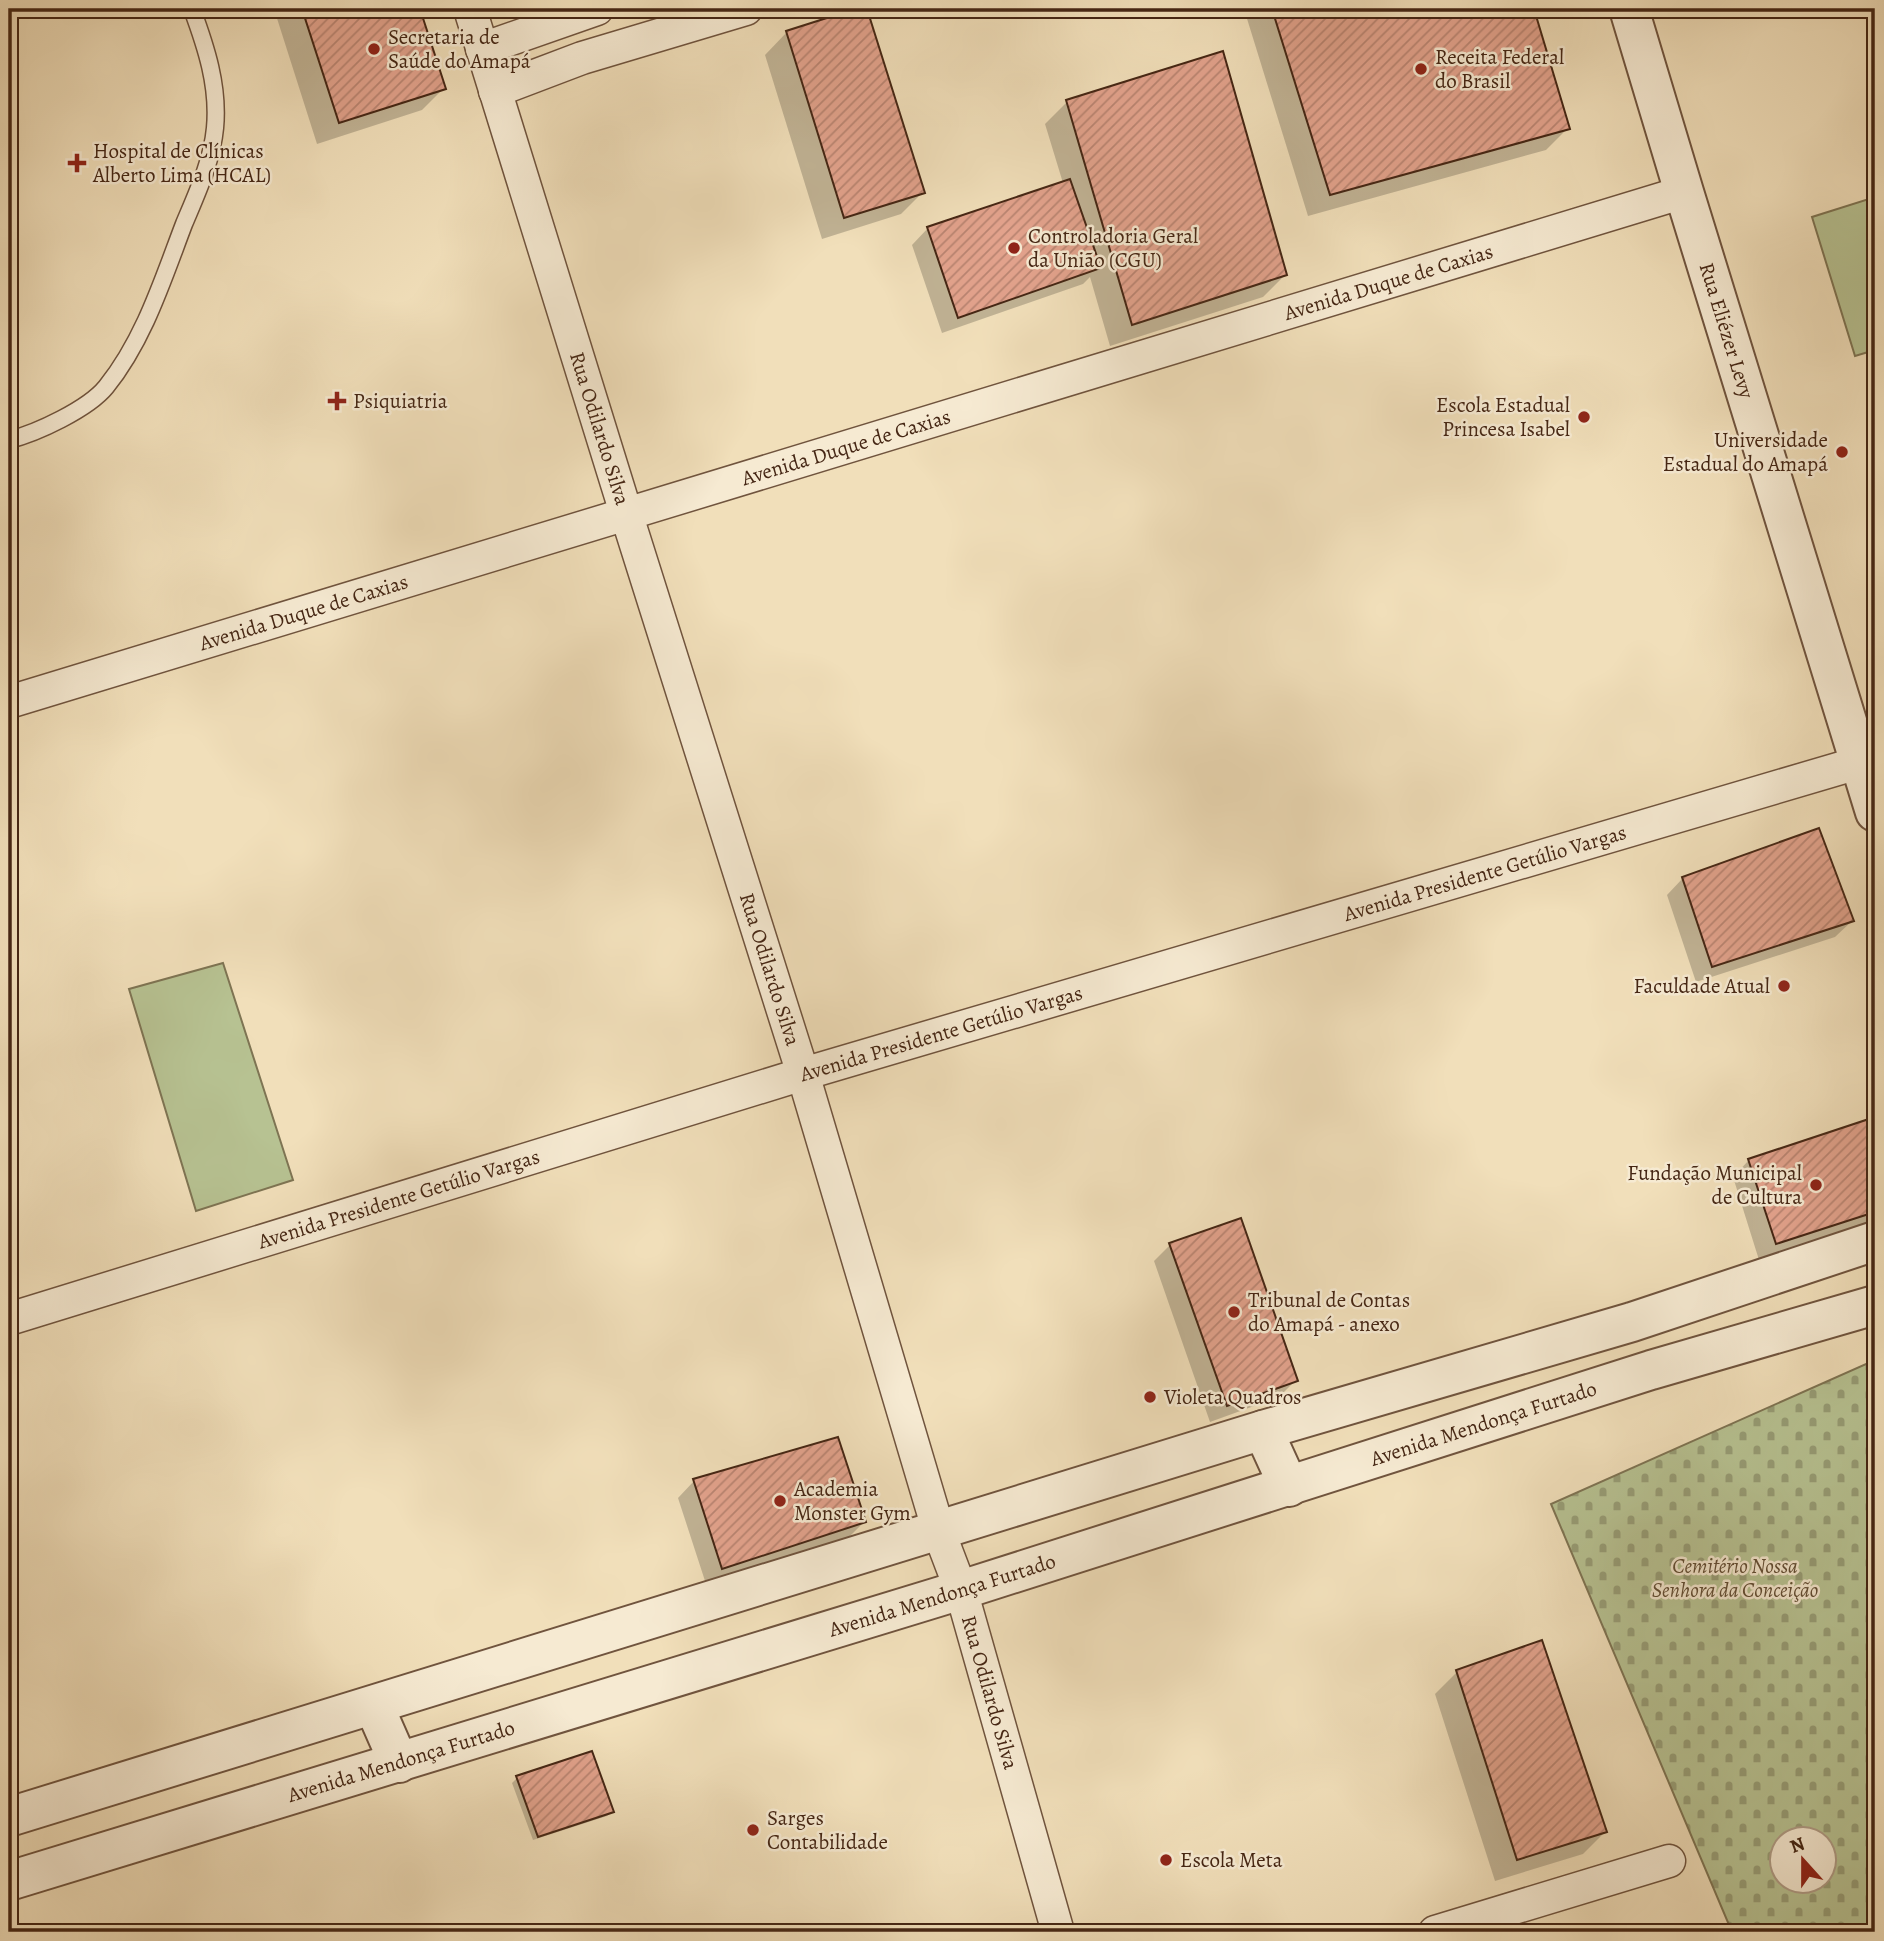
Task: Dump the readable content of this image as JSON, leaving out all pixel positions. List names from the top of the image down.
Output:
{
  "streets": {
    "street": [
      "Avenida Duque de Caxias",
      "Rua Eliézer Levy",
      "Rua Odilardo Silva",
      "Avenida Presidente Getúlio Vargas",
      "Avenida Mendonça Furtado"
    ]
  },
  "crossings": [
    ["Avenida Duque de Caxias", "Rua Eliézer Levy"],
    ["Avenida Duque de Caxias", "Rua Odilardo Silva"],
    ["Rua Eliézer Levy", "Avenida Presidente Getúlio Vargas"],
    ["Rua Odilardo Silva", "Avenida Presidente Getúlio Vargas"],
    ["Rua Odilardo Silva", "Avenida Mendonça Furtado"]
  ],
  "parks": ["Cemitério Nossa Senhora da Conceição"],
  "places": {
    "other": [
      "Secretaria de Saúde do Amapá",
      "Receita Federal do Brasil",
      "Controladoria Geral da União (CGU)",
      "Escola Estadual Princesa Isabel",
      "Universidade Estadual do Amapá",
      "Faculdade Atual",
      "Fundação Municipal de Cultura",
      "Tribunal de Contas do Amapá - anexo",
      "Violeta Quadros",
      "Academia Monster Gym",
      "Sarges Contabilidade",
      "Escola Meta"
    ],
    "health": ["Hospital de Clínicas Alberto Lima (HCAL)", "Psiquiatria"]
  },
  "north": "top"
}
